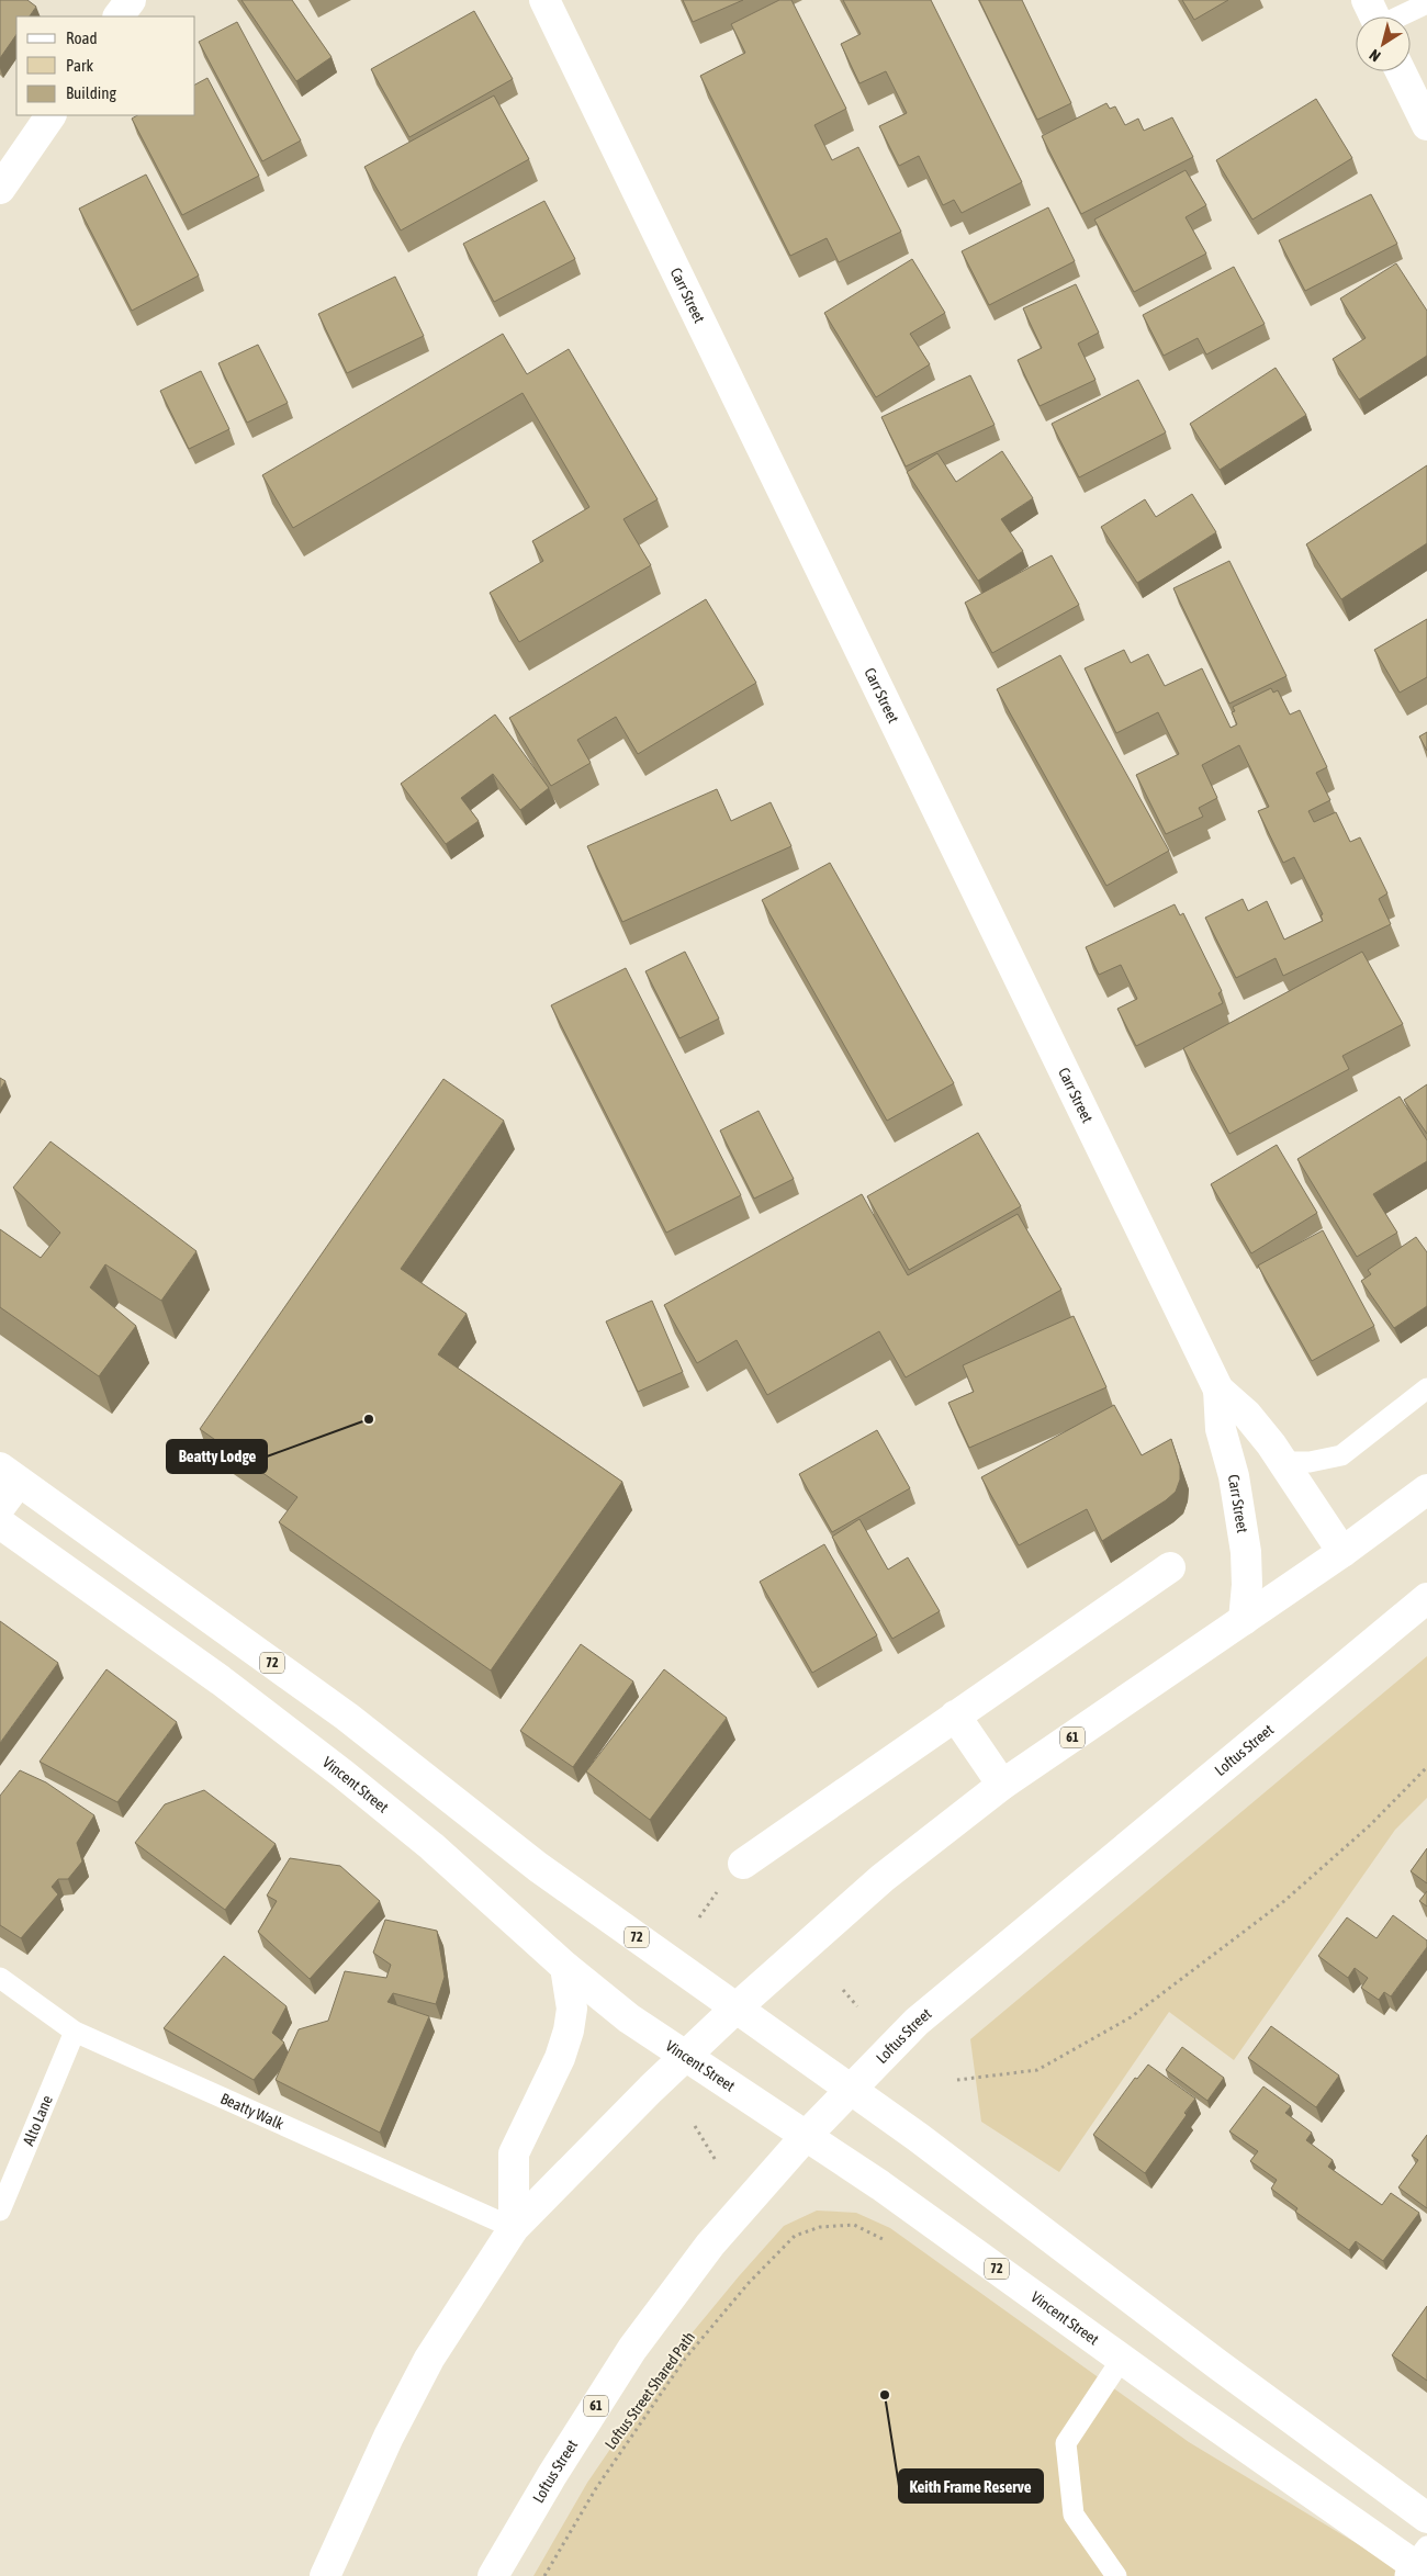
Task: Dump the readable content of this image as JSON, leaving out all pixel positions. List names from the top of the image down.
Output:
{
  "streets": {
    "main road": [
      "Carr Street",
      "72",
      "61",
      "Loftus Street",
      "Vincent Street"
    ],
    "lane": ["Beatty Walk", "Alto Lane"],
    "path": ["Loftus Street Shared Path"]
  },
  "crossings": [
    ["Carr Street", "61"],
    ["72", "61"],
    ["72", "Loftus Street"],
    ["61", "Vincent Street"],
    ["61", "Beatty Walk"],
    ["Loftus Street", "Vincent Street"],
    ["Beatty Walk", "Alto Lane"]
  ],
  "places": ["Beatty Lodge", "Keith Frame Reserve"],
  "legend": ["Road", "Park", "Building"],
  "north": "bottom left"
}
